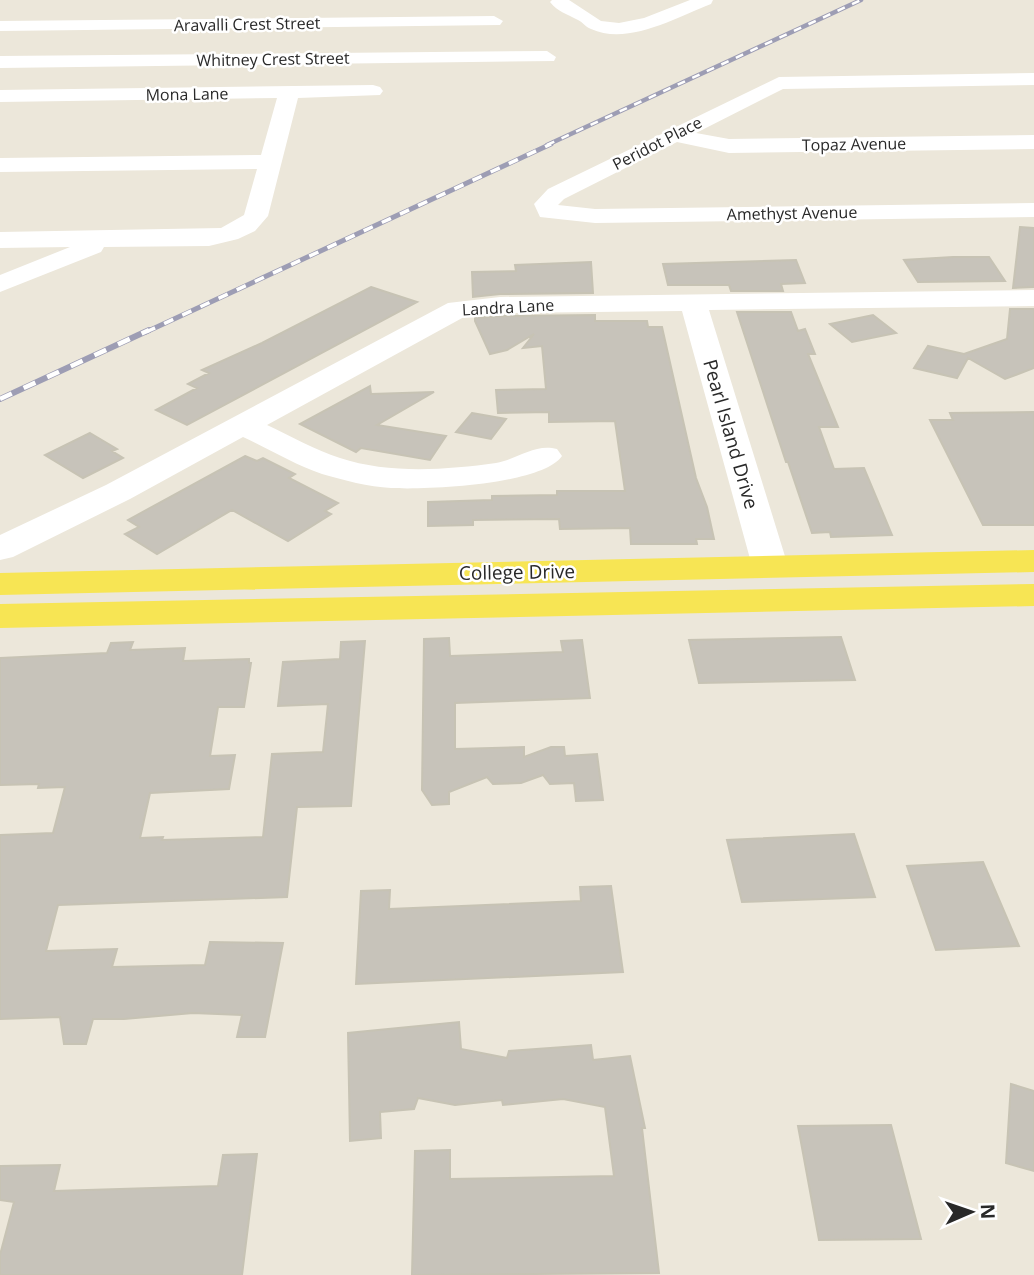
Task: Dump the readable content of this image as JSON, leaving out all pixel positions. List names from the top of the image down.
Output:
{
  "streets": {
    "main road": ["College Drive"],
    "street": [
      "Aravalli Crest Street",
      "Whitney Crest Street",
      "Mona Lane",
      "Peridot Place",
      "Topaz Avenue",
      "Amethyst Avenue",
      "Landra Lane",
      "Pearl Island Drive"
    ]
  },
  "crossings": [
    ["Aravalli Crest Street", "Whitney Crest Street"],
    ["Peridot Place", "Topaz Avenue"],
    ["Peridot Place", "Amethyst Avenue"],
    ["Landra Lane", "Pearl Island Drive"],
    ["Pearl Island Drive", "College Drive"]
  ],
  "north": "right"
}
